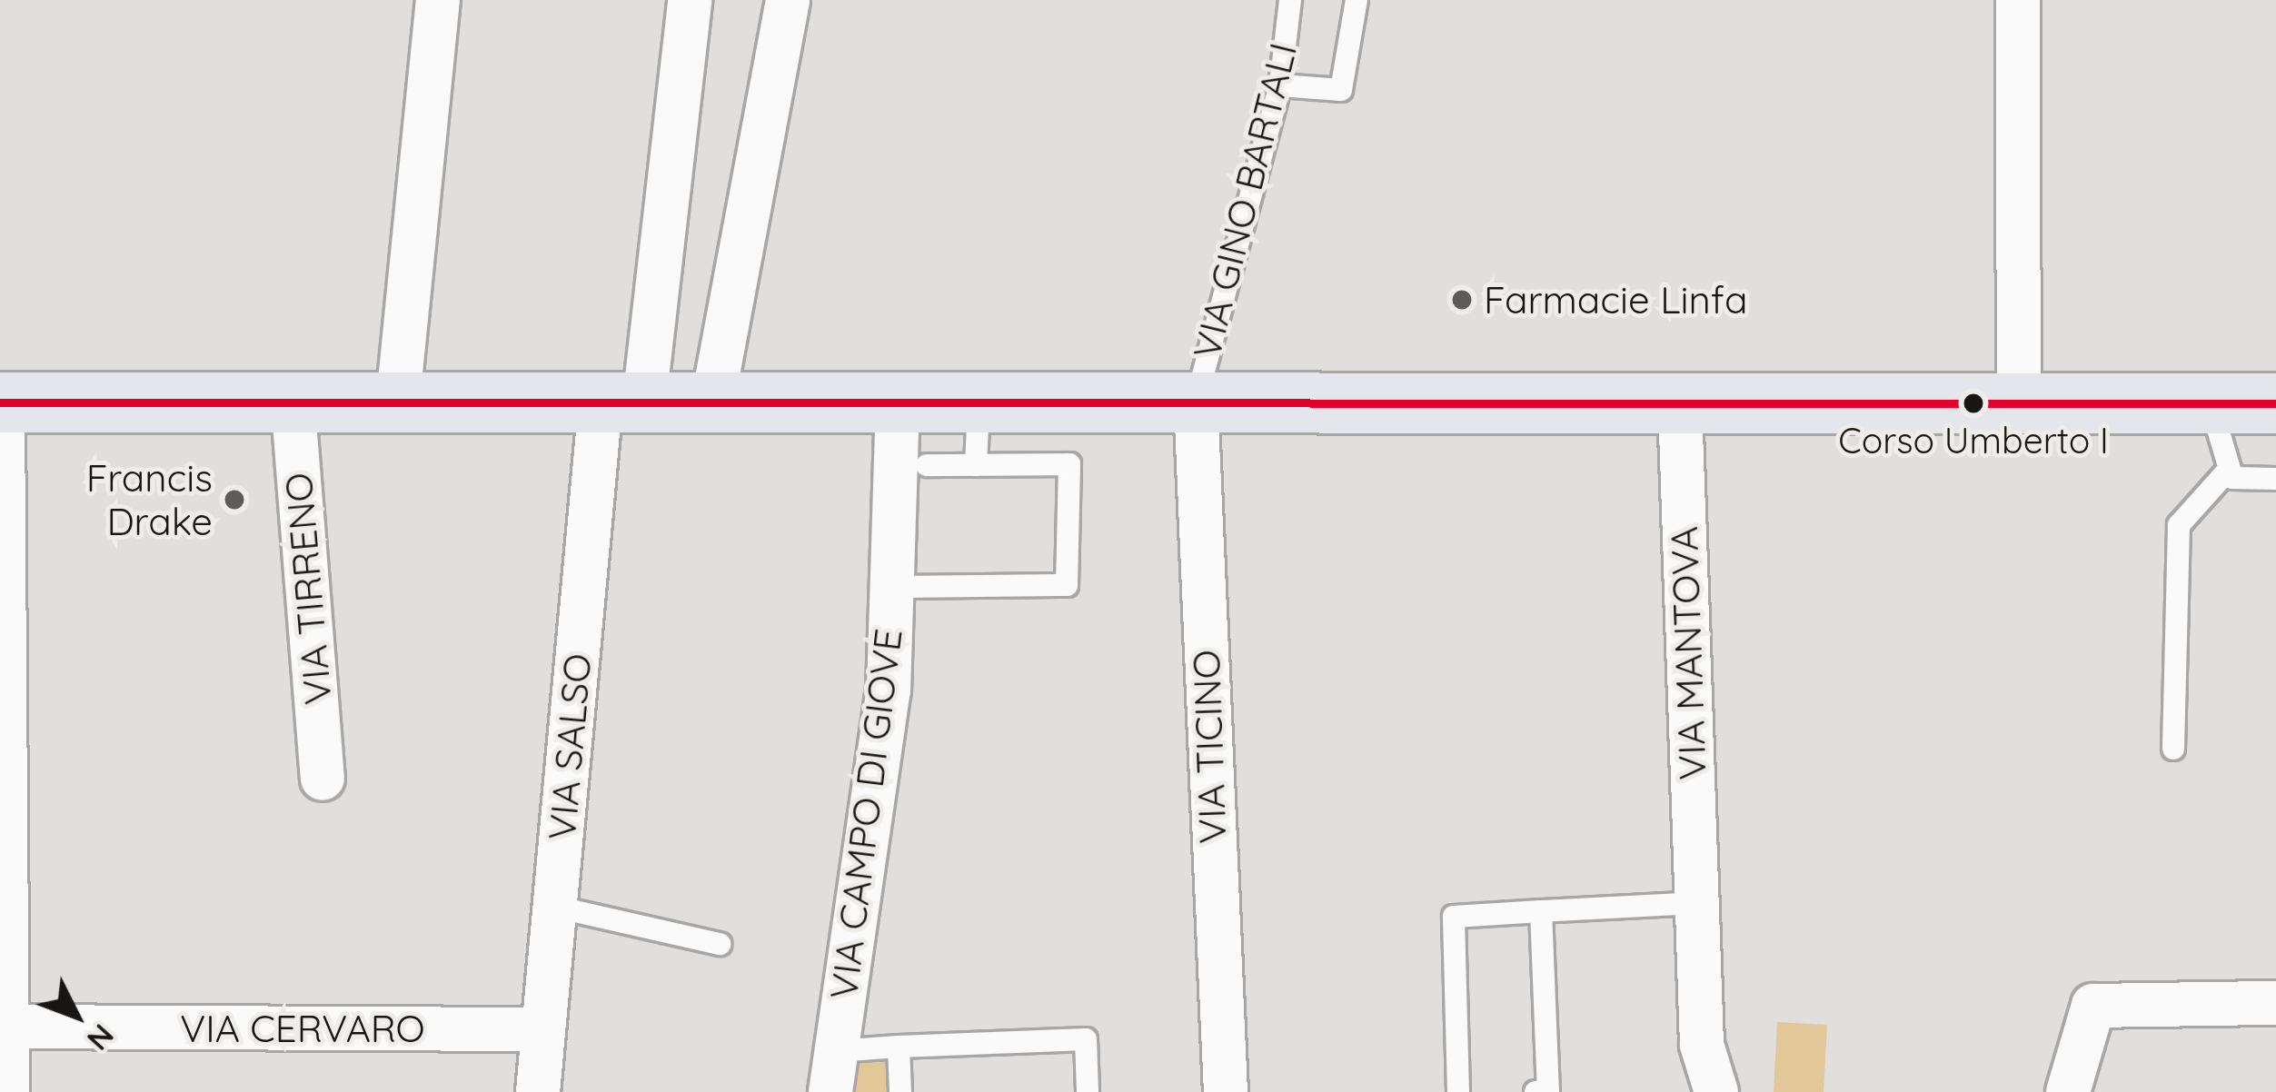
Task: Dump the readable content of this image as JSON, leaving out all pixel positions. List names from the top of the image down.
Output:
{
  "streets": {
    "street": [
      "VIA TIRRENO",
      "VIA MANTOVA",
      "VIA SALSO",
      "VIA TICINO",
      "VIA CAMPO DI GIOVE",
      "VIA CERVARO"
    ],
    "lane": ["VIA GINO BARTALI"]
  },
  "crossings": [
    ["VIA GINO BARTALI", "VIA TICINO"]
  ],
  "places": ["Farmacie Linfa", "Corso Umberto I", "Francis Drake"],
  "north": "bottom right"
}
